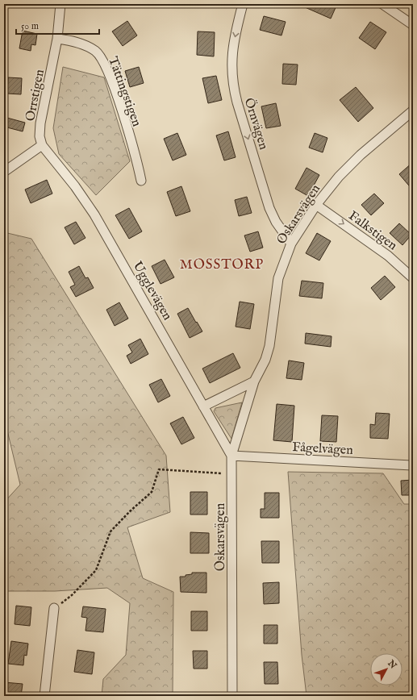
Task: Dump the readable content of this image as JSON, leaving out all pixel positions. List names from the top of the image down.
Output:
{
  "streets": {
    "street": [
      "Tättingstigen",
      "Orrstigen",
      "Örnvägen",
      "Oskarsvägen",
      "Falkstigen",
      "Ugglevägen",
      "Fågelvägen"
    ]
  },
  "crossings": [
    ["Tättingstigen", "Orrstigen"],
    ["Orrstigen", "Ugglevägen"],
    ["Örnvägen", "Oskarsvägen"],
    ["Oskarsvägen", "Falkstigen"],
    ["Oskarsvägen", "Ugglevägen"],
    ["Oskarsvägen", "Fågelvägen"],
    ["Ugglevägen", "Fågelvägen"]
  ],
  "one_way": ["Örnvägen", "Falkstigen"],
  "districts": ["MOSSTORP"],
  "scale_bar": "50 m",
  "north": "top right"
}
